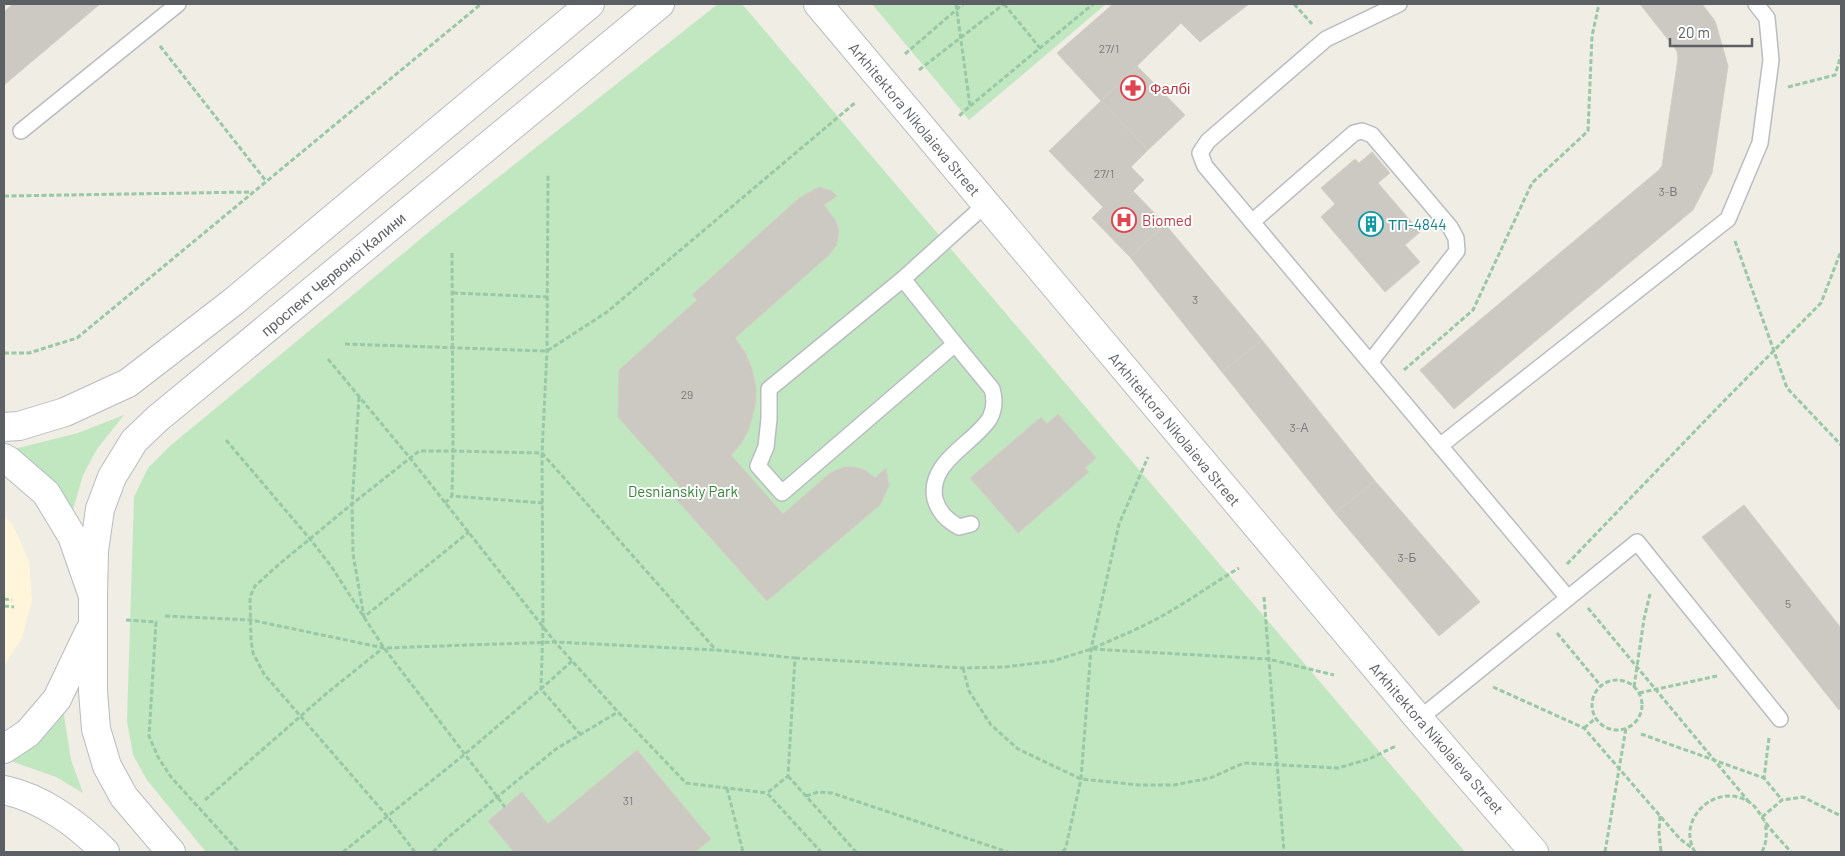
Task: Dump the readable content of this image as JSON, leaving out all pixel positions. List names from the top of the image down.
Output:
{
  "streets": {
    "main road": ["Arkhitektora Nikolaieva Street", "проспект Червоної Калини"]
  },
  "parks": ["Desnianskiy Park"],
  "places": {
    "pharmacy": ["Фалбі"],
    "hospital": ["Biomed"],
    "building": ["ТП-4844"]
  },
  "house_numbers": [
    "27/1",
    "27/1",
    "3-В",
    "3",
    "29",
    "3-А",
    "3-Б",
    "5",
    "31"
  ],
  "scale_bar": "20 m"
}
